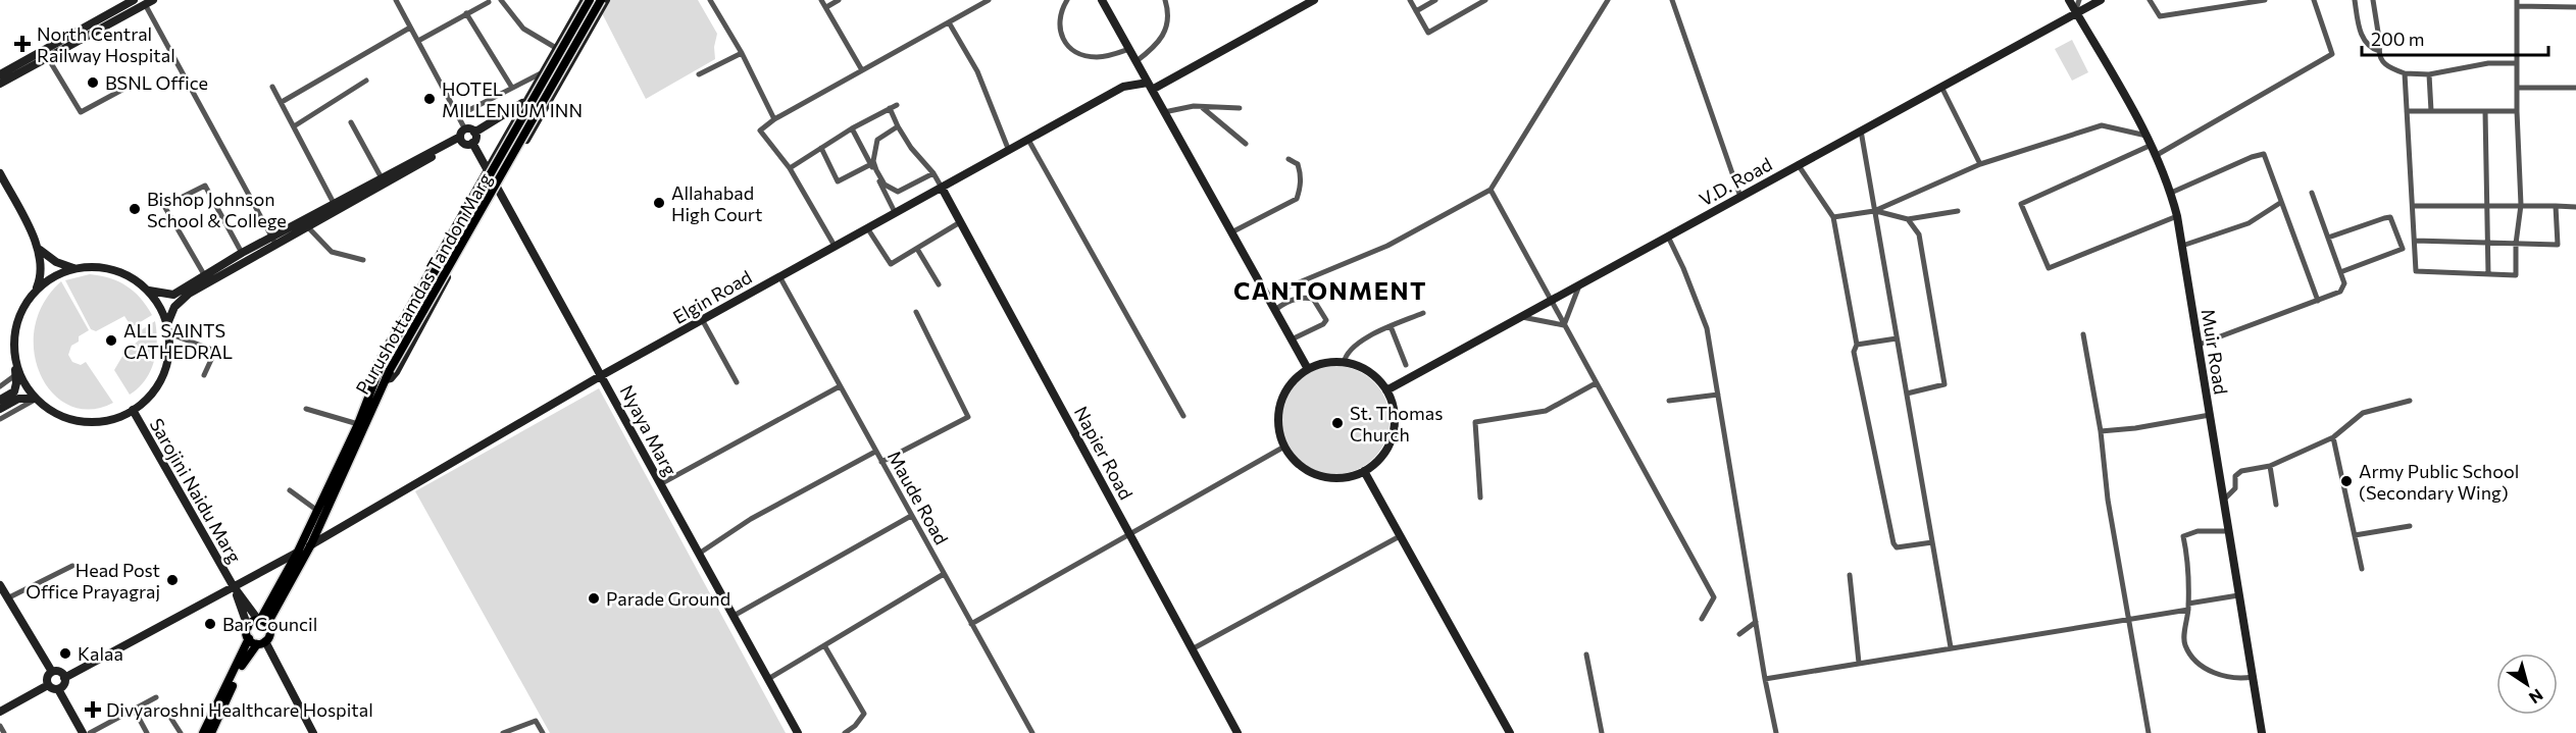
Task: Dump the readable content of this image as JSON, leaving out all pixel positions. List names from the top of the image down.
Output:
{
  "streets": {
    "main road": ["Purushottamdas Tandon Marg"],
    "street": [
      "V.D. Road",
      "Elgin Road",
      "Muir Road",
      "Nyaya Marg",
      "Napier Road",
      "Sarojini Naidu Marg",
      "Maude Road"
    ]
  },
  "crossings": [
    ["V.D. Road", "Muir Road"],
    ["Purushottamdas Tandon Marg", "Elgin Road"],
    ["Purushottamdas Tandon Marg", "Nyaya Marg"],
    ["Purushottamdas Tandon Marg", "Sarojini Naidu Marg"],
    ["Elgin Road", "Nyaya Marg"],
    ["Elgin Road", "Napier Road"],
    ["Elgin Road", "Sarojini Naidu Marg"],
    ["Elgin Road", "Maude Road"]
  ],
  "districts": ["CANTONMENT"],
  "places": {
    "health": ["North Central Railway Hospital", "Divyaroshni Healthcare Hospital"],
    "other": [
      "BSNL Office",
      "HOTEL MILLENIUM INN",
      "Allahabad High Court",
      "Bishop Johnson School & College",
      "ALL SAINTS CATHEDRAL",
      "St. Thomas Church",
      "Army Public School (Secondary Wing)",
      "Head Post Office Prayagraj",
      "Parade Ground",
      "Bar Council",
      "Kalaa"
    ]
  },
  "scale_bar": "200 m",
  "north": "bottom right"
}
